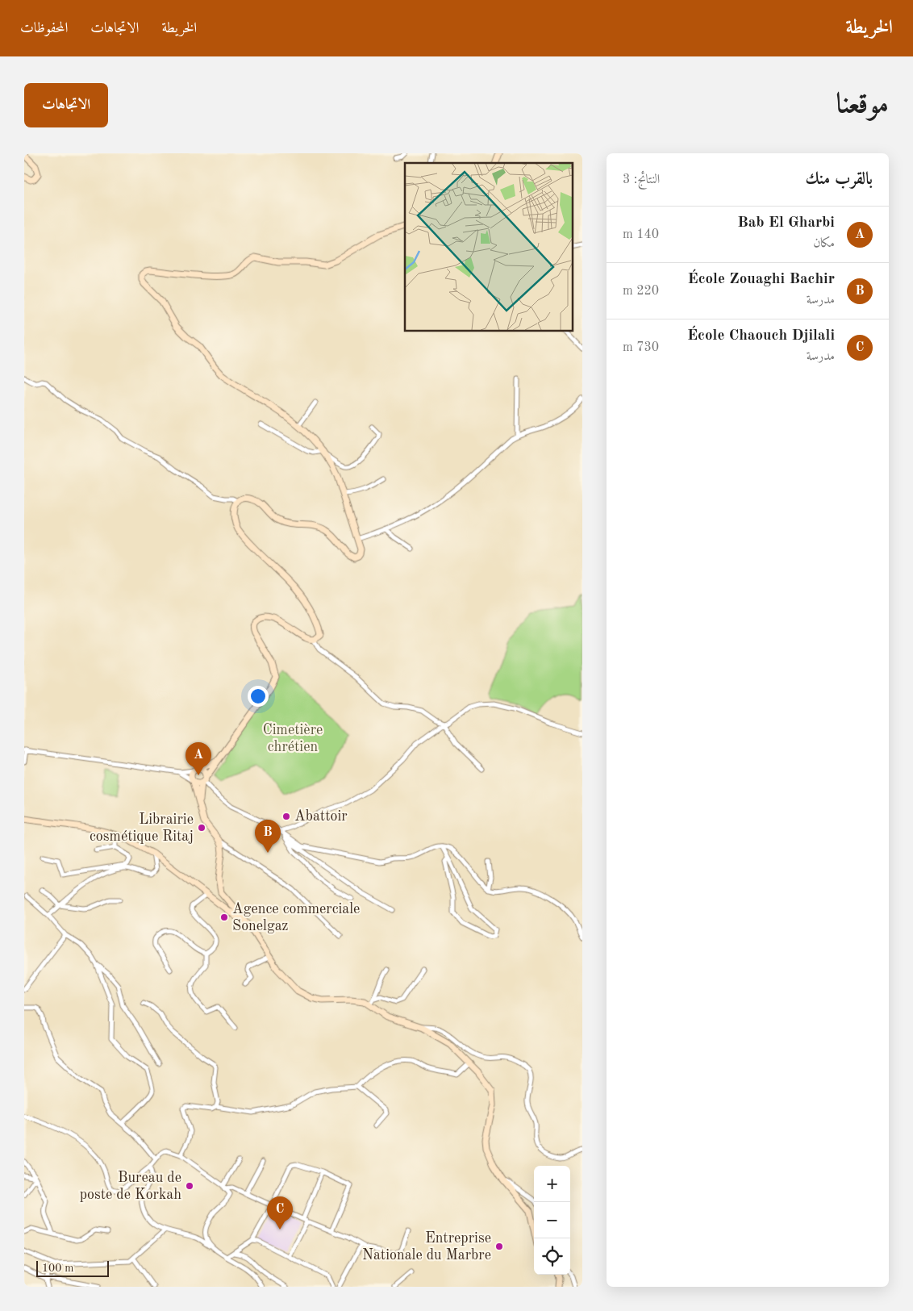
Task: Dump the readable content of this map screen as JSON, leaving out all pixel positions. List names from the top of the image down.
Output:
{
  "parks": ["Cimetière chrétien"],
  "places": [
    "Abattoir",
    "Librairie cosmétique Ritaj",
    "Agence commerciale Sonelgaz",
    "Bureau de poste de Korkah",
    "Entreprise Nationale du Marbre"
  ],
  "scale_bar": "100 m",
  "page": {
    "header": "الخريطة",
    "nav": ["الخريطة", "الاتجاهات", "المحفوظات"],
    "title": "موقعنا",
    "buttons": "الاتجاهات",
    "heading": ["بالقرب منك", "النتائج: 3"],
    "list": [
      {
        "mark": "A",
        "name": "Bab El Gharbi",
        "note": "مكان",
        "value": "140 m"
      },
      {
        "mark": "B",
        "name": "École Zouaghi Bachir",
        "note": "مدرسة",
        "value": "220 m"
      },
      {
        "mark": "C",
        "name": "École Chaouch Djilali",
        "note": "مدرسة",
        "value": "730 m"
      }
    ],
    "pins": ["A", "B", "C"],
    "map_buttons": ["+", "−"],
    "scale": "100 m"
  }
}
